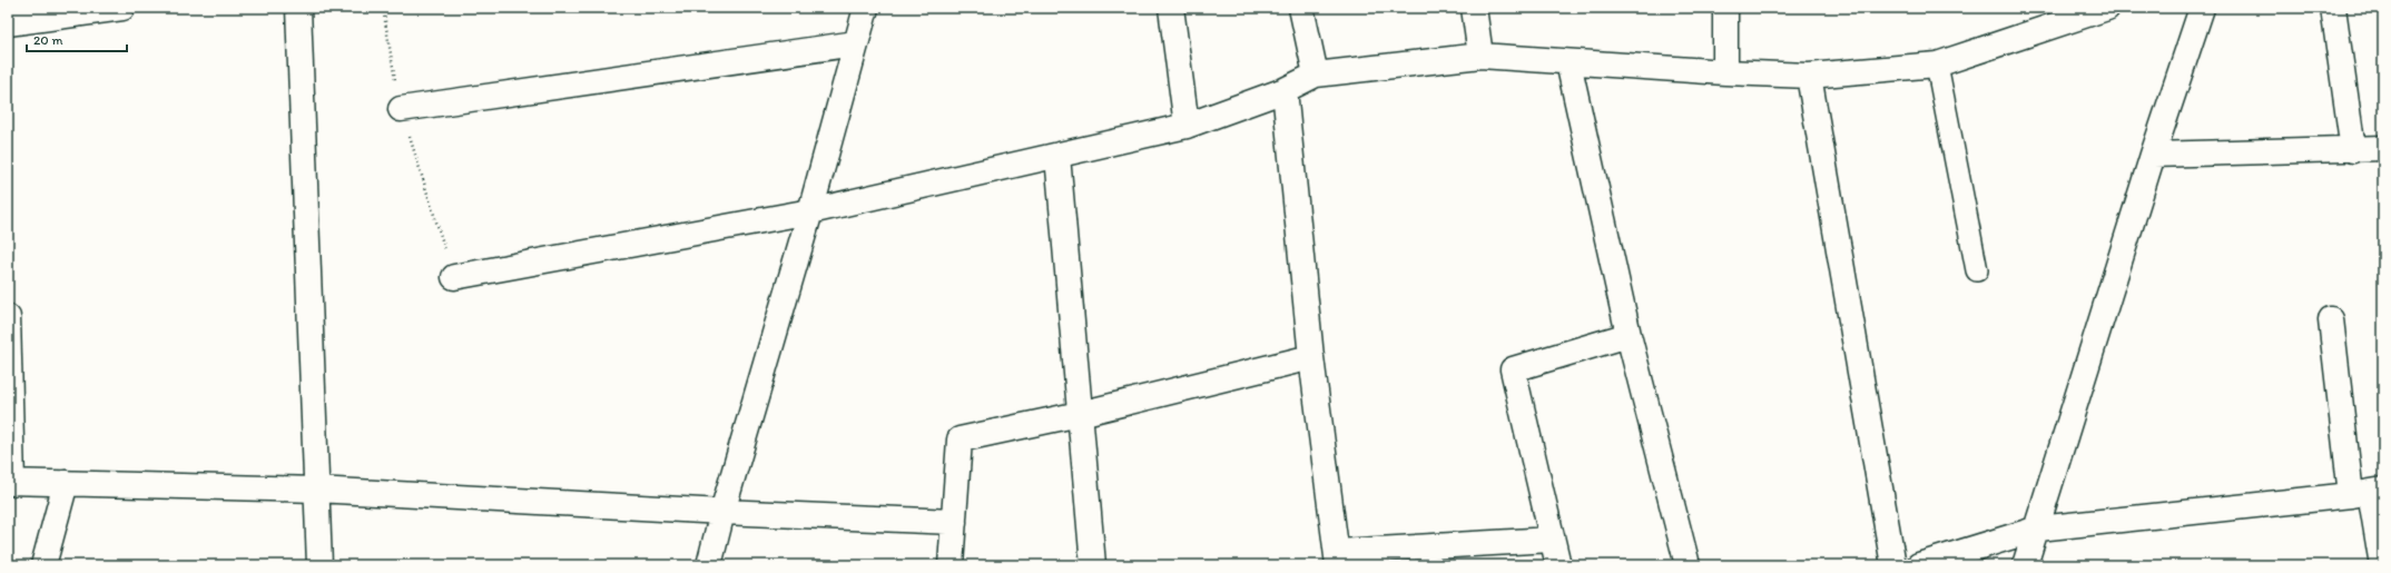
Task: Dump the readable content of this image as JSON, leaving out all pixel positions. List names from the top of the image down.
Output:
{
  "scale_bar": "20 m"
}
